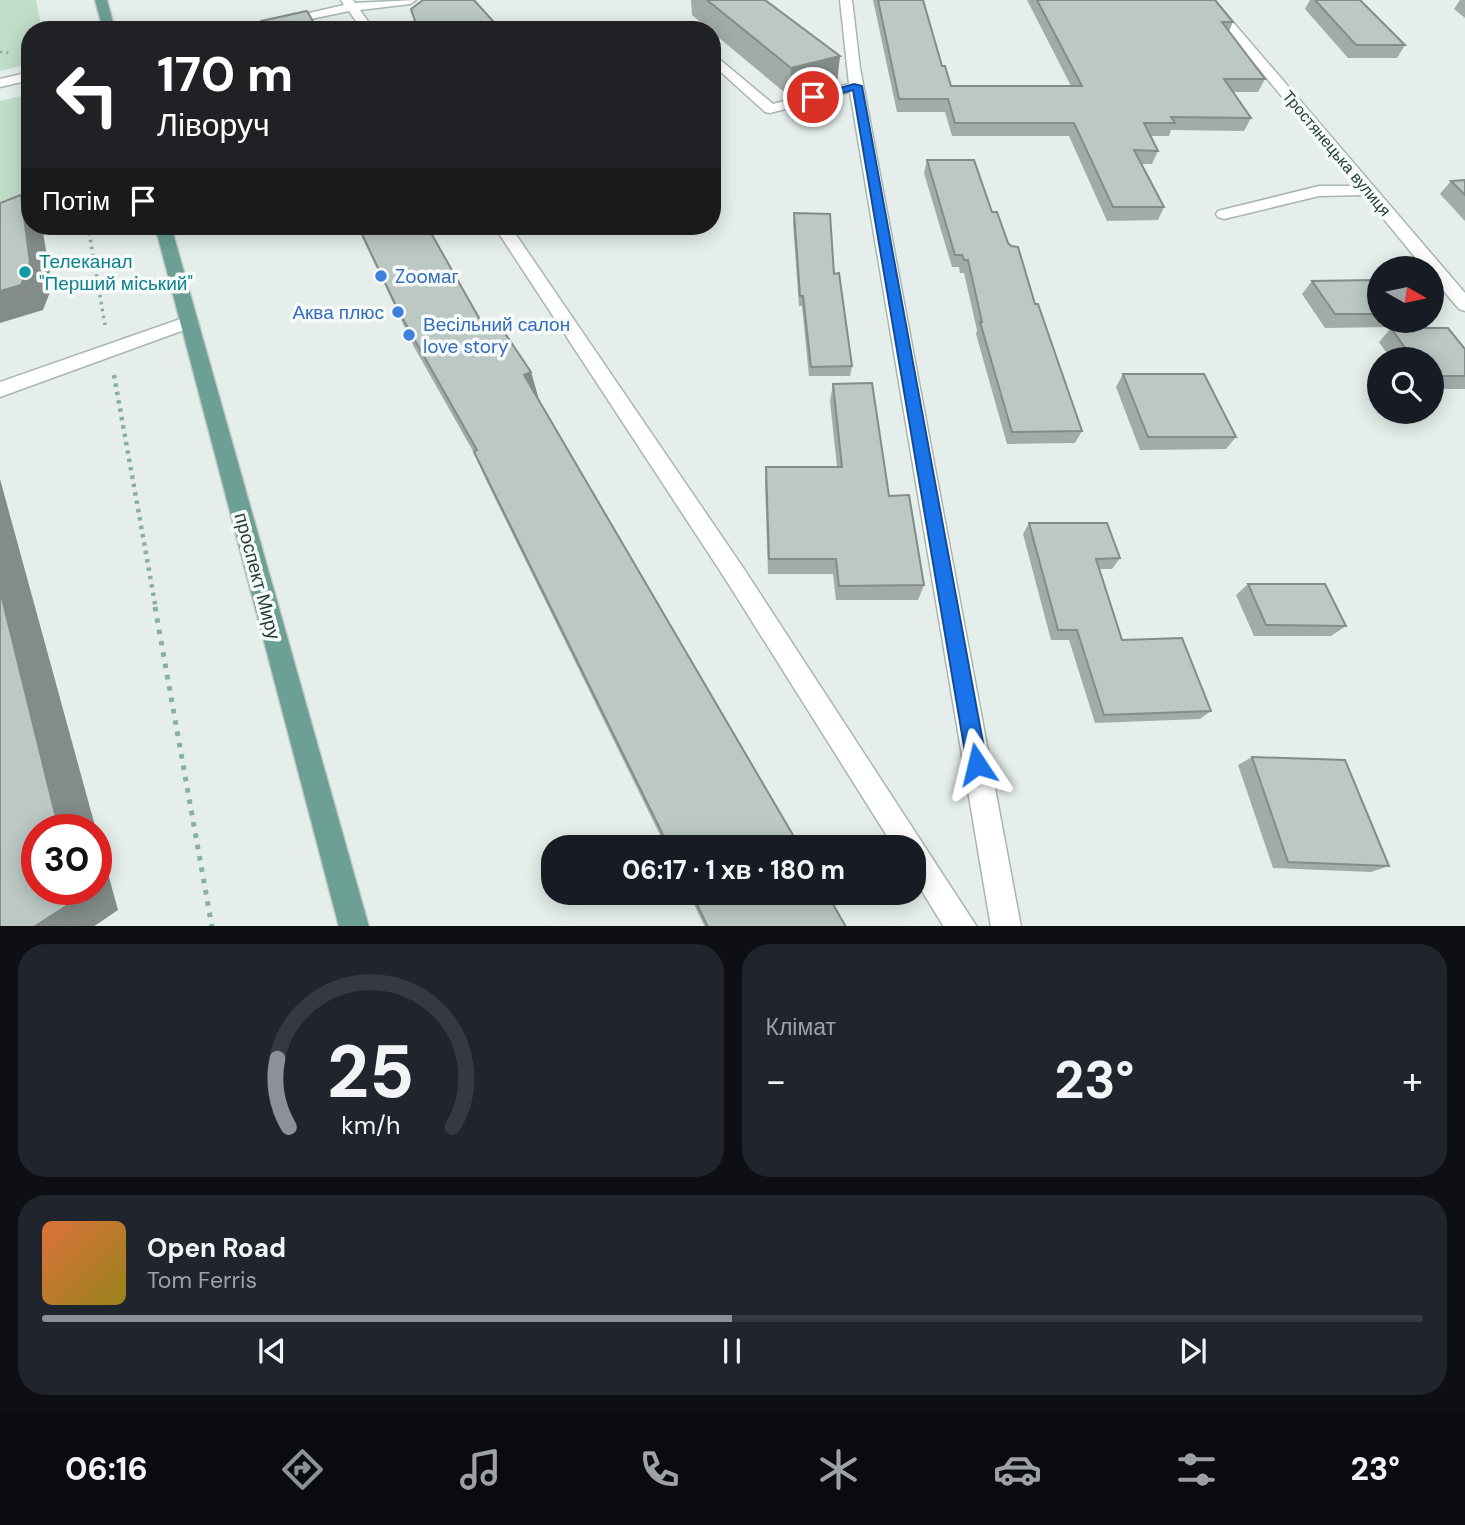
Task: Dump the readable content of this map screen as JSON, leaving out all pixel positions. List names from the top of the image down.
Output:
{
  "streets": {
    "main road": ["проспект Миру"],
    "street": ["Тростянецька вулиця"]
  },
  "places": [
    "Телеканал \"Перший мiський\"",
    "Zooмаг",
    "Аква плюс",
    "Весільний салон love story"
  ],
  "north": "right",
  "page": {
    "turn": ["170 m", "Ліворуч"],
    "then": "Потім",
    "limit": "30",
    "trip": "06:17 · 1 хв · 180 m",
    "tile": "Клімат",
    "heat": ["−", "23°", "+"],
    "song": ["Open Road", "Tom Ferris"],
    "tabs": ["06:16", "23°"],
    "gauge": ["25", "km/h"]
  }
}
